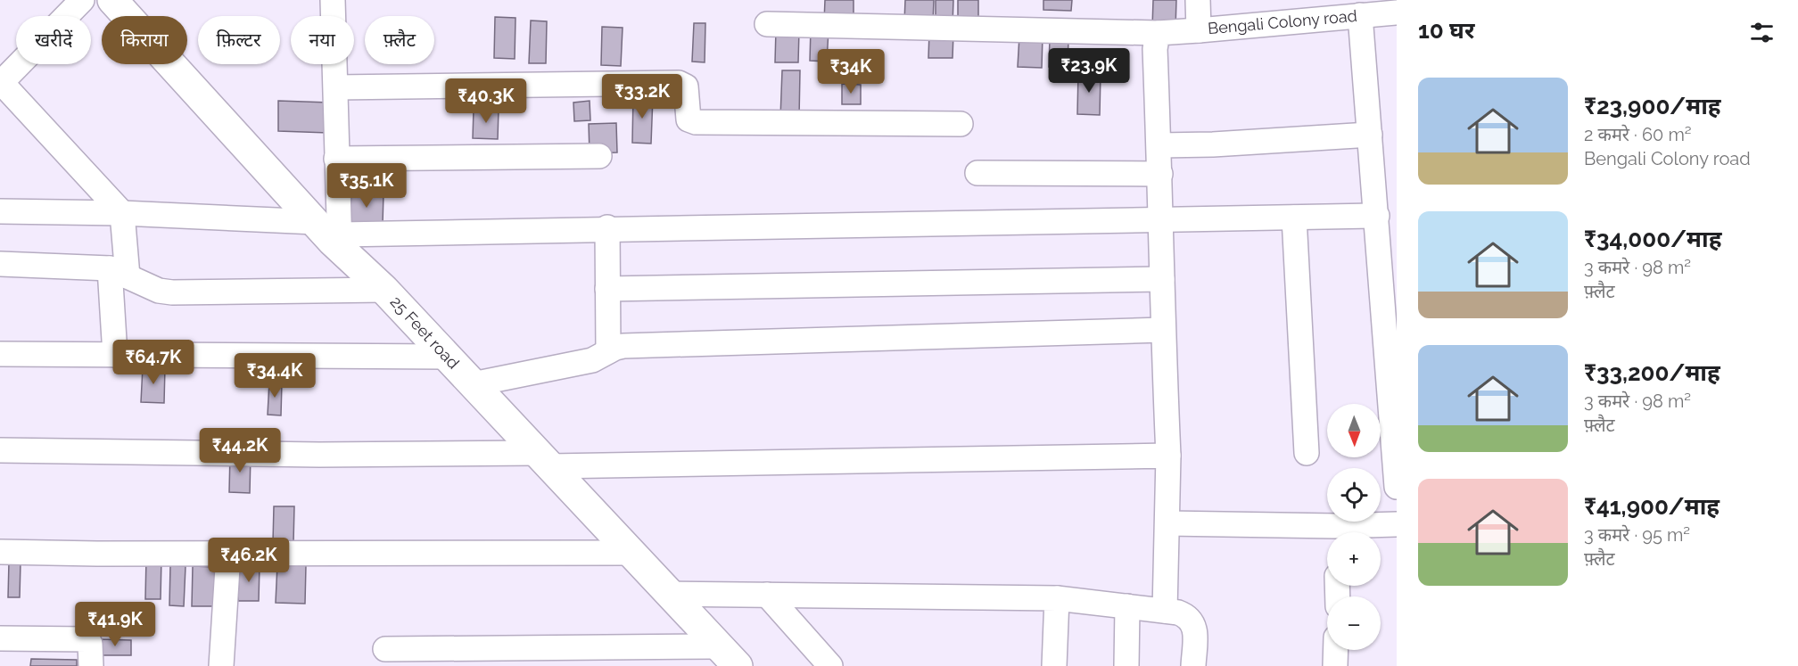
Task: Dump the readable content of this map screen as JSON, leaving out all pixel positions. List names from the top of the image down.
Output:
{
  "streets": {
    "street": ["Bengali Colony road", "25 Feet road"]
  },
  "north": "bottom",
  "page": {
    "heading": "10 घर",
    "chip": [
      "खरीदें",
      "किराया",
      "फ़िल्टर",
      "नया",
      "फ़्लैट"
    ],
    "price": [
      "₹23.9K",
      "₹34K",
      "₹33.2K",
      "₹40.3K",
      "₹35.1K",
      "₹64.7K",
      "₹34.4K",
      "₹44.2K",
      "₹46.2K",
      "₹41.9K"
    ],
    "list": [
      {
        "name": "₹23,900/माह",
        "note": "2 कमरे · 60 m² · Bengali Colony road"
      },
      {
        "name": "₹34,000/माह",
        "note": "3 कमरे · 98 m² · फ़्लैट"
      },
      {
        "name": "₹33,200/माह",
        "note": "3 कमरे · 98 m² · फ़्लैट"
      },
      {
        "name": "₹41,900/माह",
        "note": "3 कमरे · 95 m² · फ़्लैट"
      }
    ],
    "map_buttons": ["+", "−"]
  }
}
